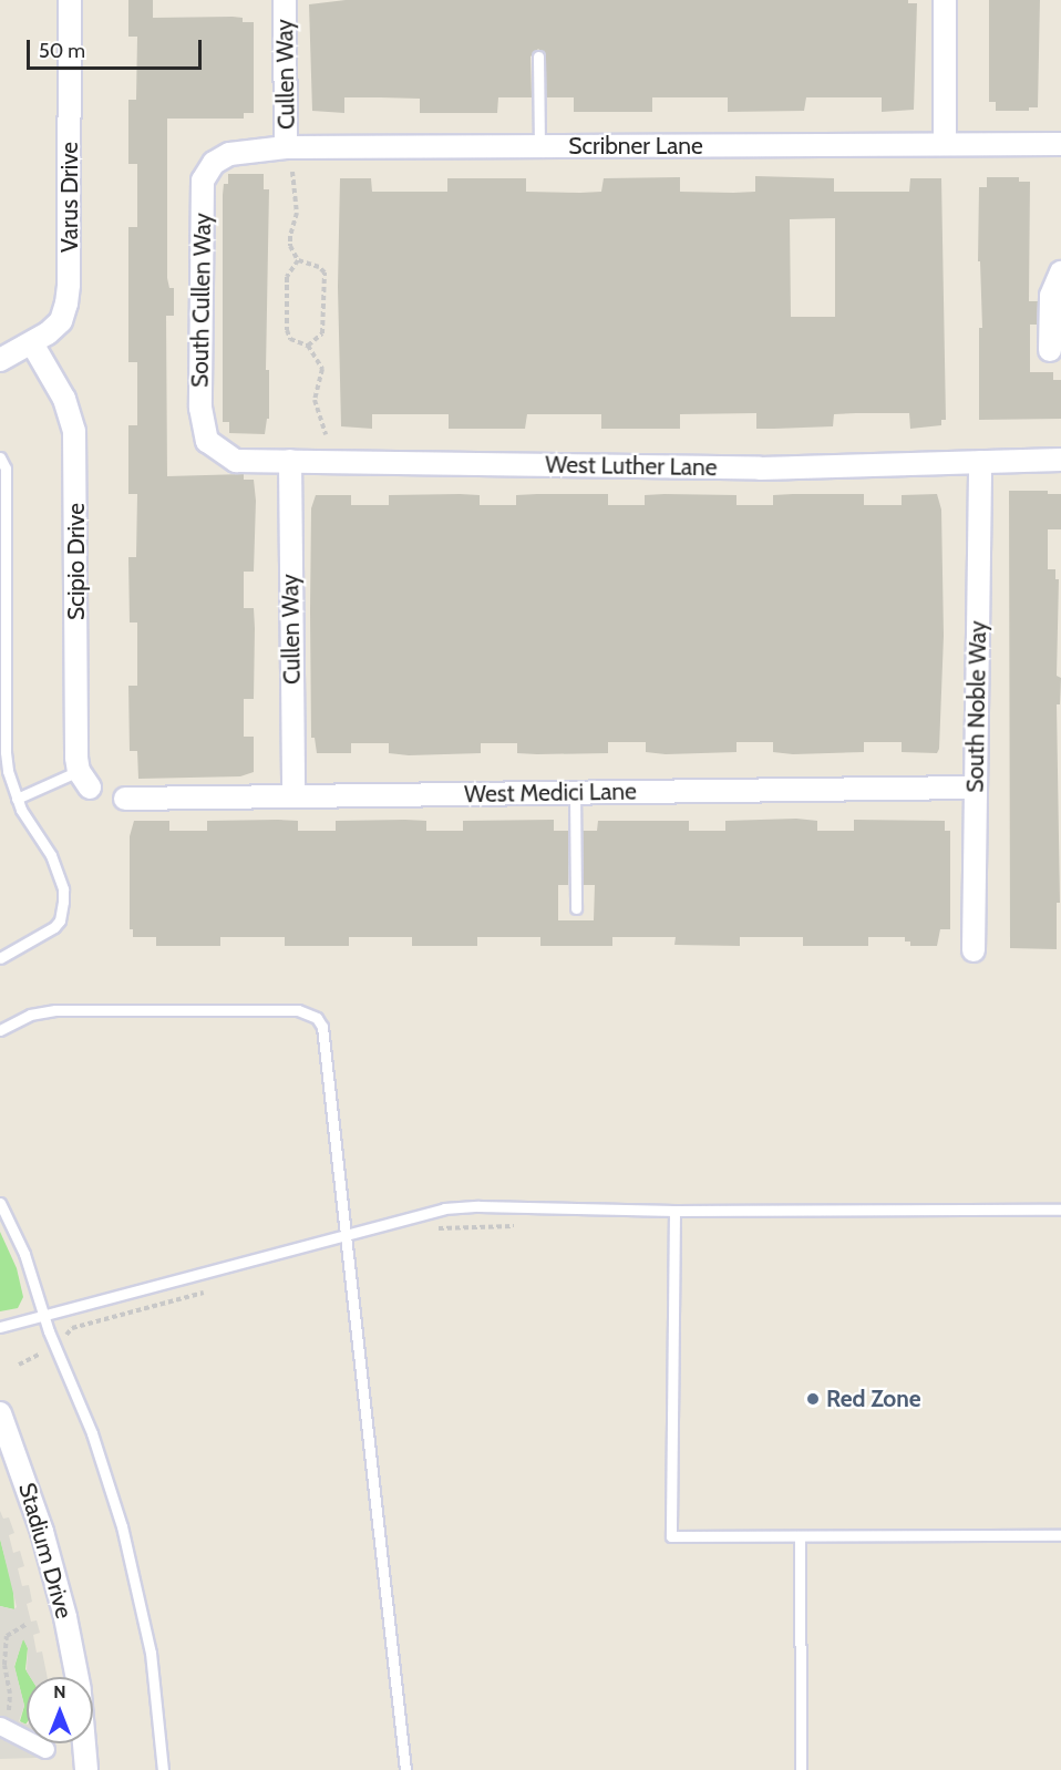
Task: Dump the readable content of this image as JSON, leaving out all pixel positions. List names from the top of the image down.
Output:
{
  "streets": {
    "street": [
      "Cullen Way",
      "Scribner Lane",
      "Varus Drive",
      "South Cullen Way",
      "West Luther Lane",
      "Scipio Drive",
      "South Noble Way",
      "West Medici Lane",
      "Stadium Drive"
    ]
  },
  "crossings": [
    ["Cullen Way", "Scribner Lane"],
    ["Cullen Way", "West Luther Lane"],
    ["Cullen Way", "West Medici Lane"],
    ["Scribner Lane", "South Cullen Way"],
    ["Varus Drive", "Scipio Drive"],
    ["South Cullen Way", "West Luther Lane"],
    ["West Luther Lane", "South Noble Way"],
    ["South Noble Way", "West Medici Lane"]
  ],
  "places": ["Red Zone"],
  "scale_bar": "50 m",
  "north": "top"
}
